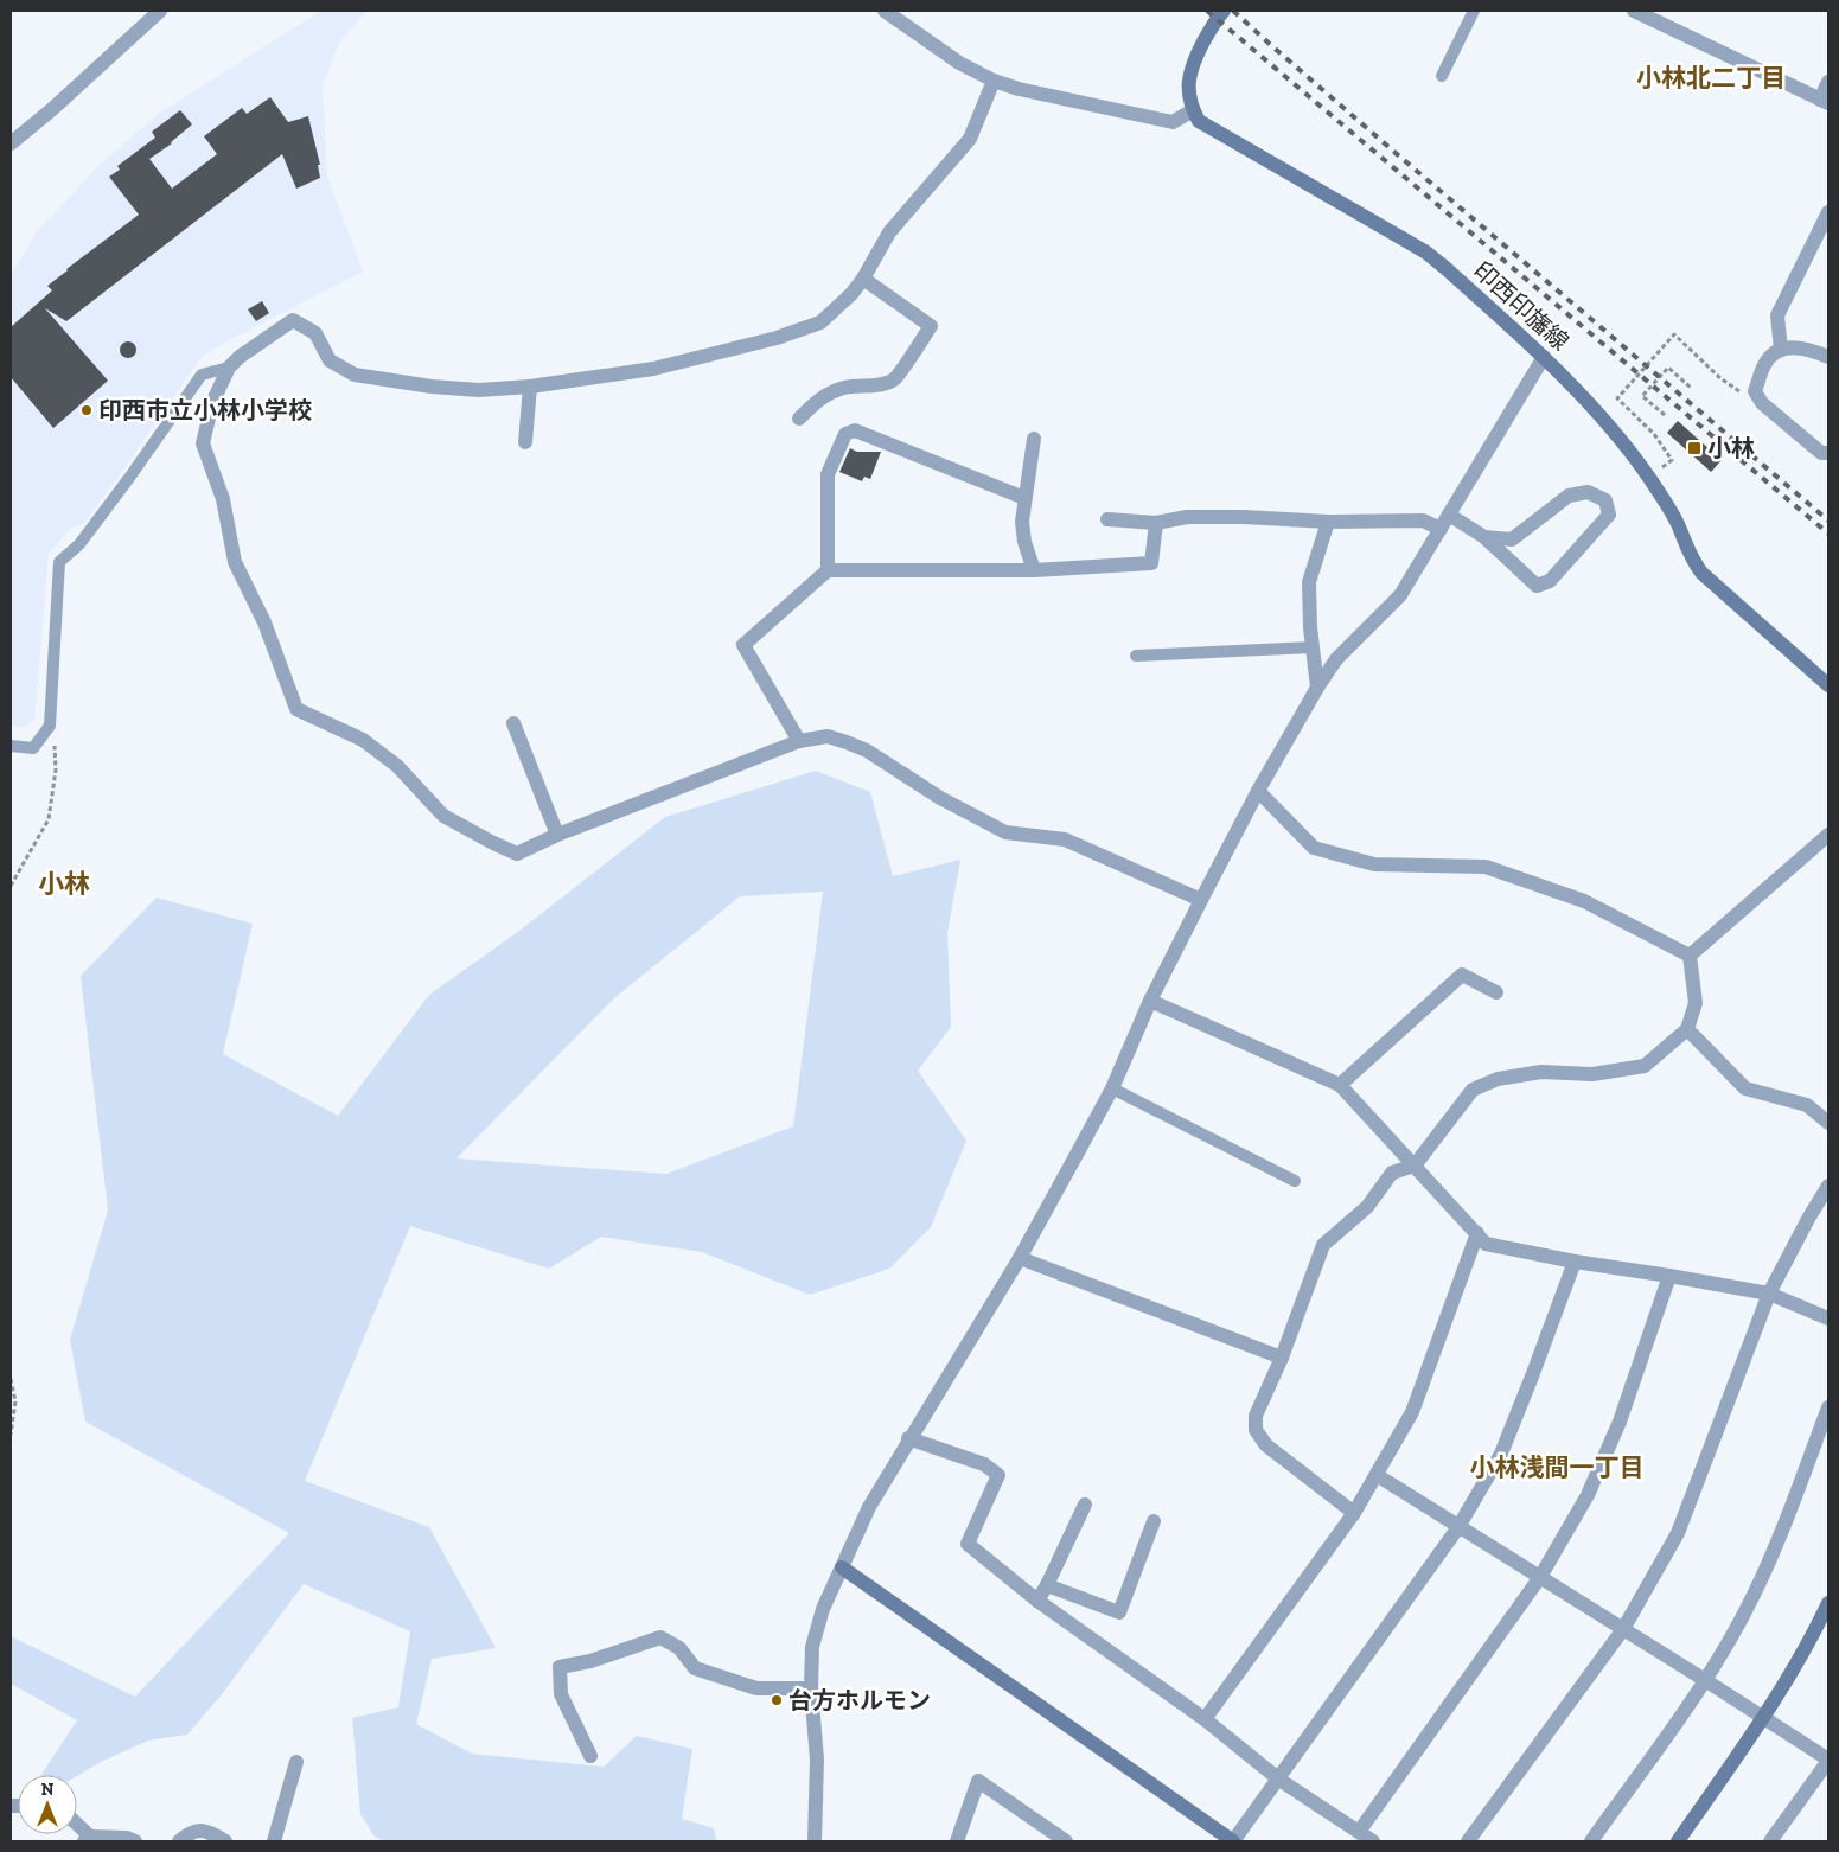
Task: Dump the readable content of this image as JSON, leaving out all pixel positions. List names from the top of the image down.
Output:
{
  "streets": {
    "main road": ["印西印旛線"]
  },
  "districts": ["小林北二丁目", "小林", "小林浅間一丁目"],
  "places": {
    "other": ["印西市立小林小学校", "台方ホルモン"],
    "transit": ["小林"]
  },
  "north": "top"
}
